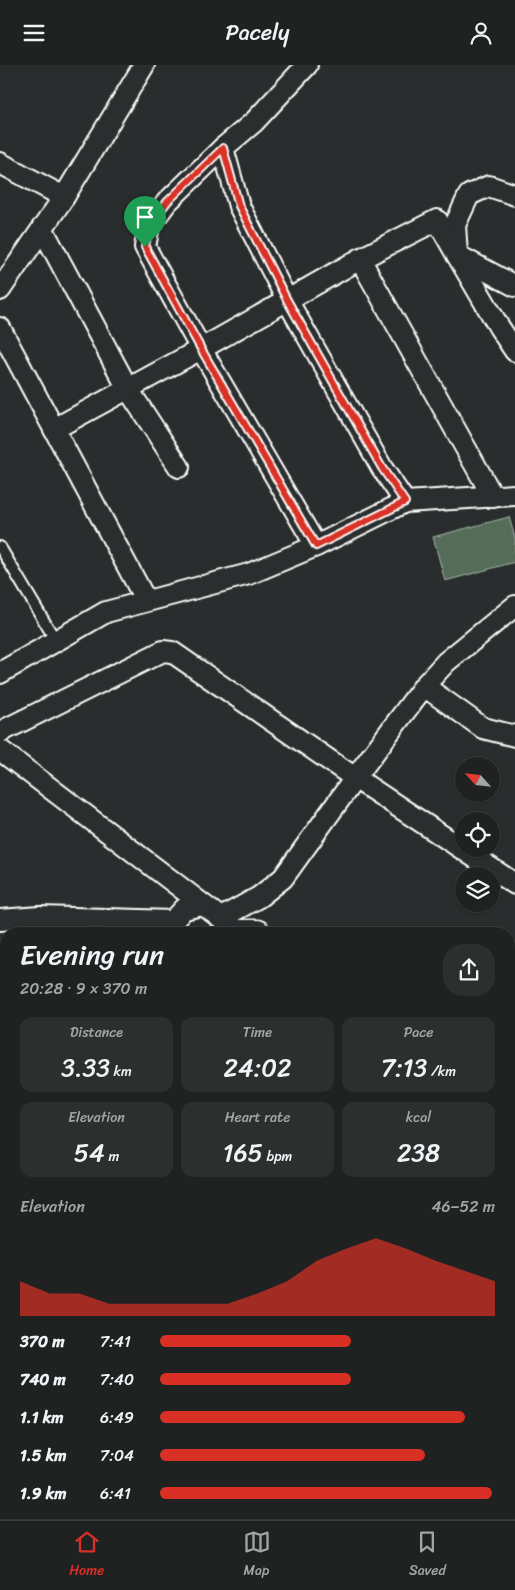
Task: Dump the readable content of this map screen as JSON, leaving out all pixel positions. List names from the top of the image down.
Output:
{
  "north": "top left",
  "page": {
    "header": "Pacely",
    "heading": ["Evening run", "20:28 · 9 × 370 m"],
    "stats": [
      ["Distance", "3.33 km"],
      ["Time", "24:02"],
      ["Pace", "7:13 /km"],
      ["Elevation", "54 m"],
      ["Heart rate", "165 bpm"],
      ["kcal", "238"]
    ],
    "chart": ["Elevation", "46–52 m"],
    "list": [
      {
        "name": "370 m",
        "note": "7:41"
      },
      {
        "name": "740 m",
        "note": "7:40"
      },
      {
        "name": "1.1 km",
        "note": "6:49"
      },
      {
        "name": "1.5 km",
        "note": "7:04"
      },
      {
        "name": "1.9 km",
        "note": "6:41"
      }
    ],
    "tabs": ["Home", "Map", "Saved"]
  }
}
